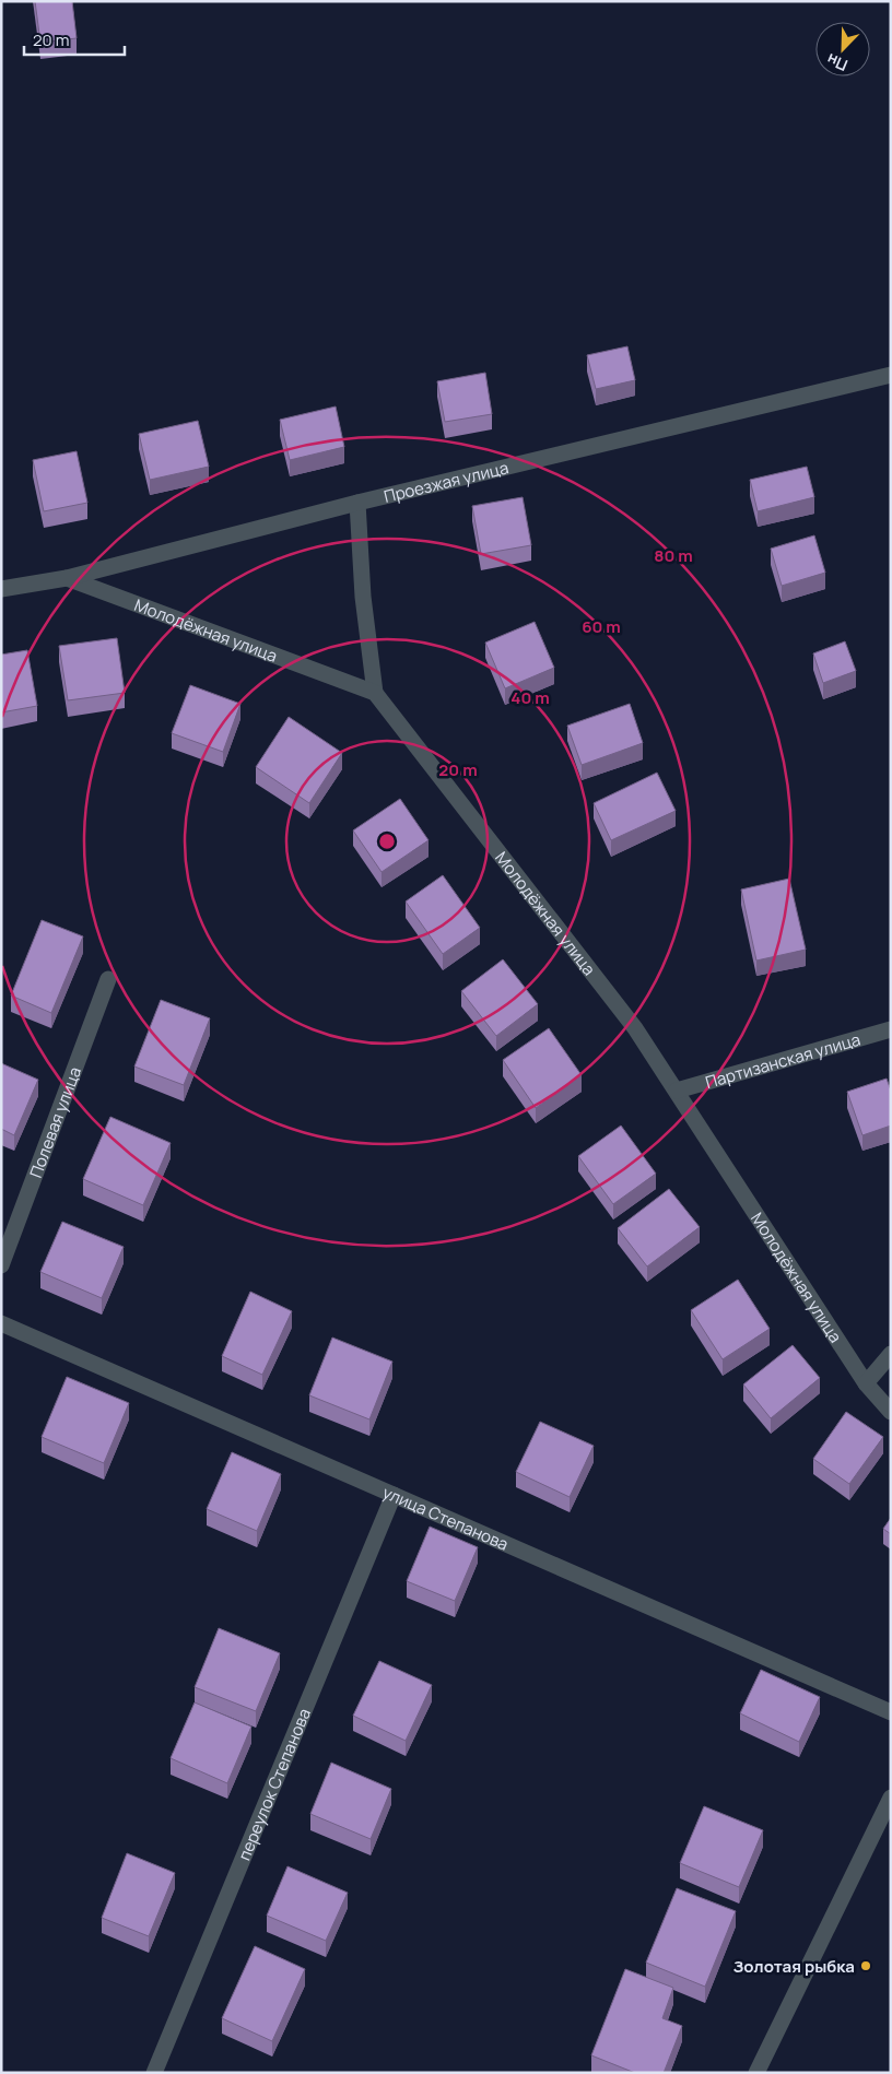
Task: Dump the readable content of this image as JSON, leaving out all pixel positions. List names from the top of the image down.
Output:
{
  "streets": {
    "street": [
      "Проезжая улица",
      "Молодёжная улица",
      "Партизанская улица",
      "Полевая улица",
      "улица Степанова",
      "переулок Степанова"
    ]
  },
  "crossings": [
    ["Проезжая улица", "Молодёжная улица"],
    ["Молодёжная улица", "Партизанская улица"],
    ["улица Степанова", "переулок Степанова"]
  ],
  "places": ["Золотая рыбка"],
  "scale_bar": "20 m",
  "north": "bottom left",
  "rings": [
    "80 m",
    "60 m",
    "40 m",
    "20 m"
  ]
}
